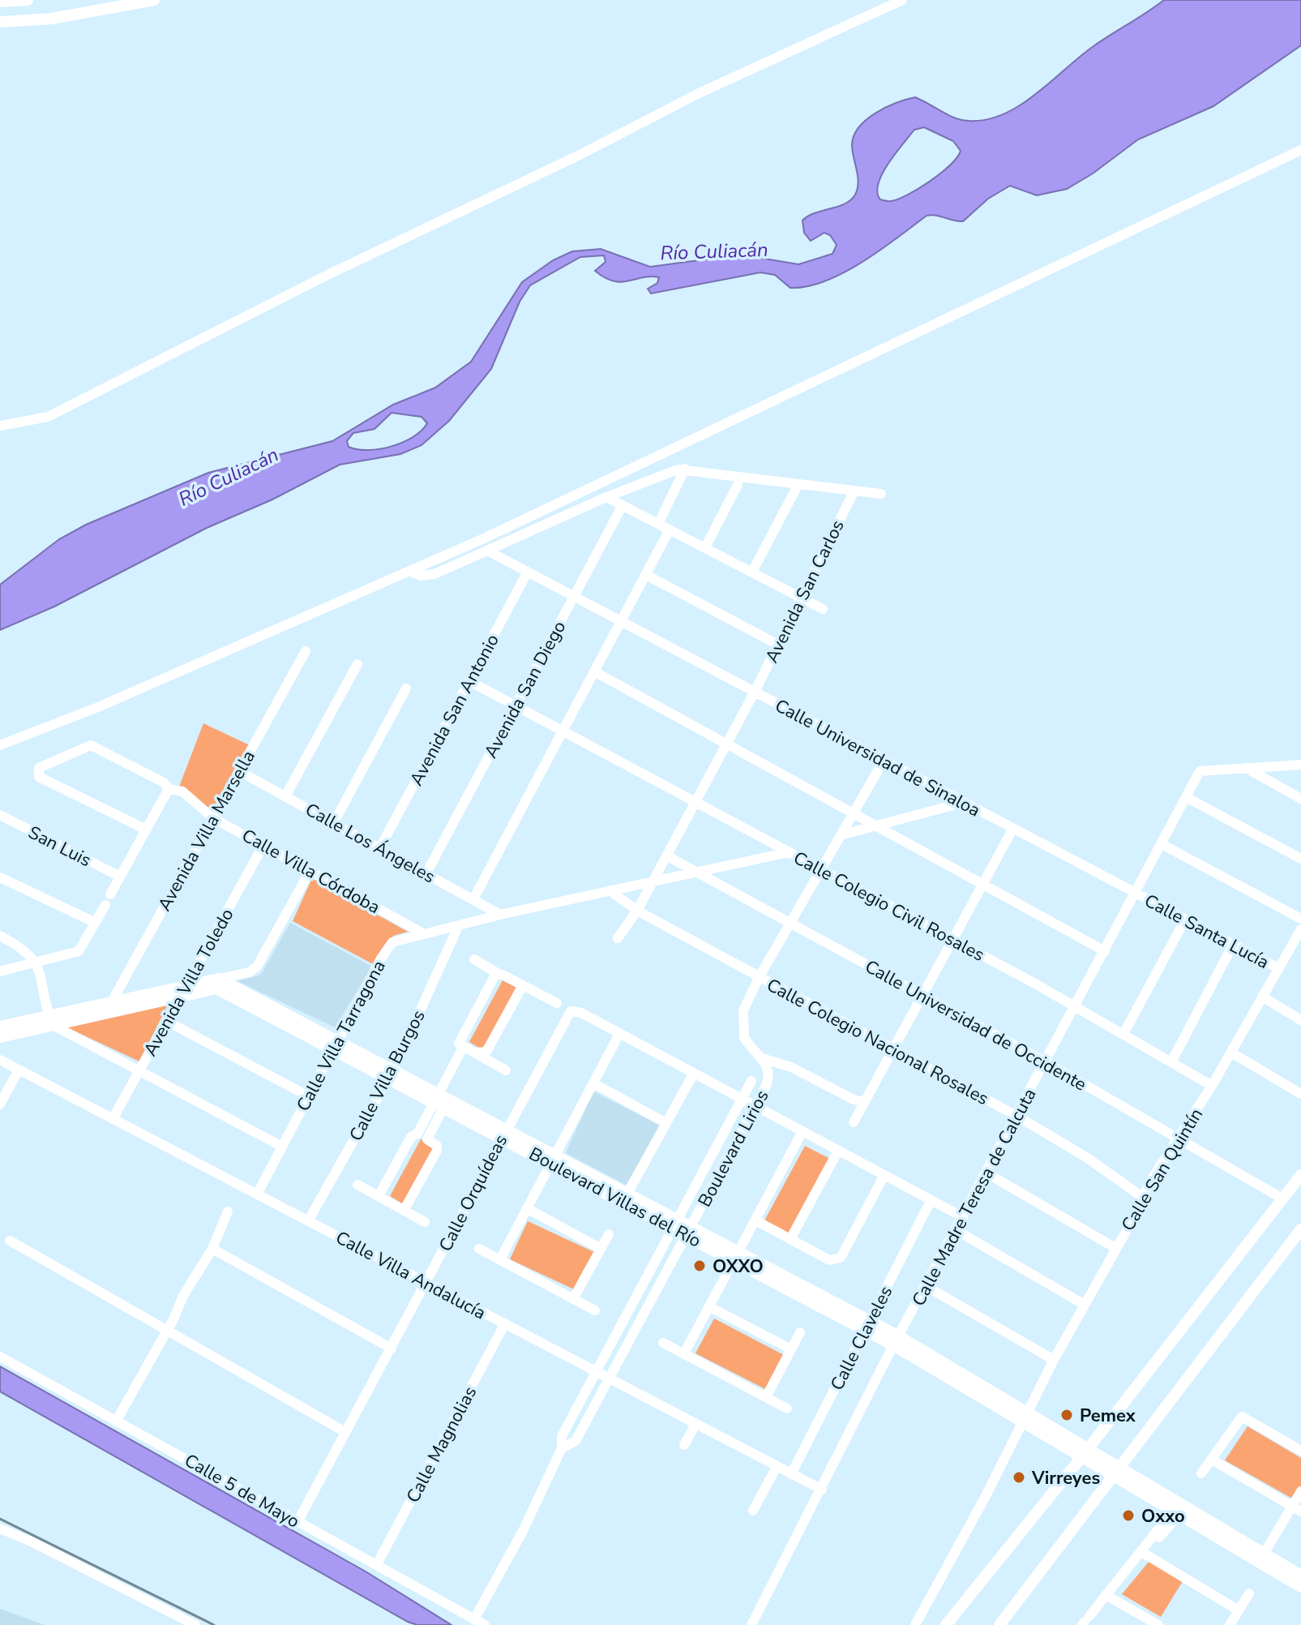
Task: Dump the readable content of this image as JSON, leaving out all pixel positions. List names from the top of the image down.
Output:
{
  "streets": {
    "street": [
      "Avenida San Carlos",
      "Avenida San Diego",
      "Avenida San Antonio",
      "Calle Universidad de Sinaloa",
      "Avenida Villa Marsella",
      "Calle Los Ángeles",
      "San Luis",
      "Calle Villa Córdoba",
      "Calle Colegio Civil Rosales",
      "Calle Santa Lucía",
      "Avenida Villa Toledo",
      "Calle Universidad de Occidente",
      "Calle Villa Tarragona",
      "Calle Colegio Nacional Rosales",
      "Calle Villa Burgos",
      "Boulevard Lirios",
      "Calle San Quintín",
      "Calle Orquídeas",
      "Boulevard Villas del Río",
      "Calle Madre Teresa de Calcuta",
      "Calle Villa Andalucía",
      "Calle Claveles",
      "Calle Magnolias",
      "Calle 5 de Mayo"
    ]
  },
  "crossings": [
    ["Avenida San Carlos", "Calle Universidad de Sinaloa"],
    ["Avenida San Carlos", "Calle Colegio Civil Rosales"],
    ["Avenida San Carlos", "Calle Universidad de Occidente"],
    ["Avenida San Carlos", "Calle Villa Tarragona"],
    ["Avenida San Carlos", "Calle Colegio Nacional Rosales"],
    ["Avenida San Diego", "Calle Universidad de Sinaloa"],
    ["Avenida San Diego", "Calle Los Ángeles"],
    ["Avenida San Diego", "Calle Colegio Civil Rosales"],
    ["Avenida San Antonio", "Calle Universidad de Sinaloa"],
    ["Avenida San Antonio", "Calle Los Ángeles"],
    ["Avenida San Antonio", "Calle Colegio Civil Rosales"],
    ["Calle Universidad de Sinaloa", "Calle Santa Lucía"],
    ["Calle Universidad de Sinaloa", "Calle Madre Teresa de Calcuta"],
    ["Avenida Villa Marsella", "Calle Los Ángeles"],
    ["Avenida Villa Marsella", "Calle Villa Córdoba"],
    ["Avenida Villa Marsella", "Boulevard Villas del Río"],
    ["Calle Los Ángeles", "Calle Villa Tarragona"],
    ["Calle Villa Córdoba", "Avenida Villa Toledo"],
    ["Calle Villa Córdoba", "Calle Villa Tarragona"],
    ["Calle Colegio Civil Rosales", "Calle Villa Tarragona"],
    ["Calle Colegio Civil Rosales", "Calle San Quintín"],
    ["Calle Colegio Civil Rosales", "Calle Madre Teresa de Calcuta"],
    ["Calle Santa Lucía", "Calle San Quintín"],
    ["Calle Santa Lucía", "Calle Madre Teresa de Calcuta"],
    ["Avenida Villa Toledo", "Boulevard Villas del Río"],
    ["Avenida Villa Toledo", "Calle Villa Andalucía"],
    ["Calle Universidad de Occidente", "Calle Villa Tarragona"],
    ["Calle Universidad de Occidente", "Calle San Quintín"],
    ["Calle Universidad de Occidente", "Calle Madre Teresa de Calcuta"],
    ["Calle Villa Tarragona", "Calle Colegio Nacional Rosales"],
    ["Calle Villa Tarragona", "Calle Villa Burgos"],
    ["Calle Villa Tarragona", "Boulevard Villas del Río"],
    ["Calle Villa Tarragona", "Calle Villa Andalucía"],
    ["Calle Colegio Nacional Rosales", "Calle San Quintín"],
    ["Calle Colegio Nacional Rosales", "Calle Madre Teresa de Calcuta"],
    ["Calle Villa Burgos", "Boulevard Villas del Río"],
    ["Calle Villa Burgos", "Calle Villa Andalucía"],
    ["Boulevard Lirios", "Boulevard Villas del Río"],
    ["Boulevard Lirios", "Calle Villa Andalucía"],
    ["Boulevard Lirios", "Calle 5 de Mayo"],
    ["Calle San Quintín", "Boulevard Villas del Río"],
    ["Calle Orquídeas", "Boulevard Villas del Río"],
    ["Calle Orquídeas", "Calle Villa Andalucía"],
    ["Calle Orquídeas", "Calle 5 de Mayo"],
    ["Boulevard Villas del Río", "Calle Madre Teresa de Calcuta"],
    ["Boulevard Villas del Río", "Calle Claveles"],
    ["Calle Madre Teresa de Calcuta", "Calle Villa Andalucía"],
    ["Calle Villa Andalucía", "Calle Claveles"],
    ["Calle Villa Andalucía", "Calle Magnolias"],
    ["Calle Magnolias", "Calle 5 de Mayo"]
  ],
  "water": ["Río Culiacán"],
  "places": [
    "OXXO",
    "Pemex",
    "Virreyes",
    "Oxxo"
  ]
}
